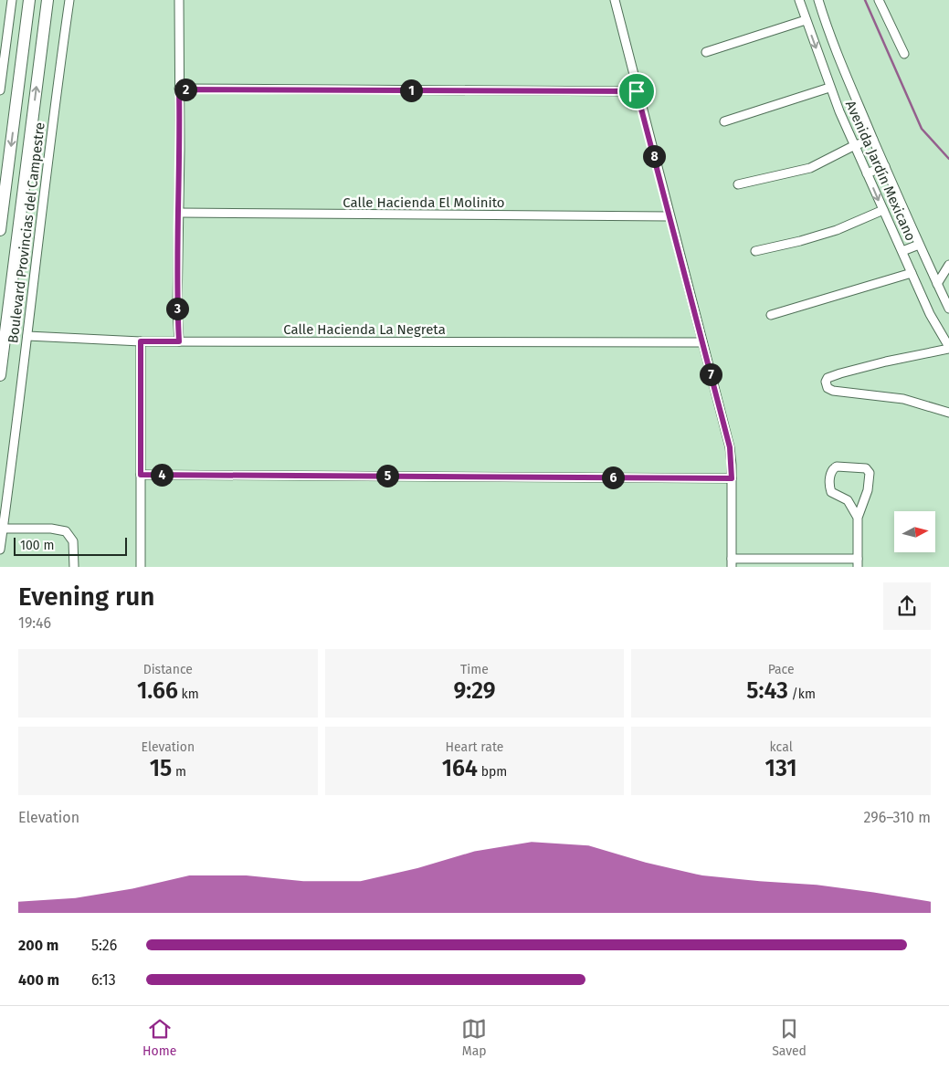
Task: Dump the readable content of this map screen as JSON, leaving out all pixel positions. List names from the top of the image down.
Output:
{
  "streets": {
    "street": [
      "Avenida Jardín Mexicano",
      "Calle Hacienda El Molinito",
      "Boulevard Provincias del Campestre",
      "Calle Hacienda La Negreta"
    ]
  },
  "crossings": [
    ["Boulevard Provincias del Campestre", "Calle Hacienda La Negreta"]
  ],
  "scale_bar": "100 m",
  "north": "right",
  "page": {
    "pins": [
      "2",
      "1",
      "8",
      "3",
      "7",
      "4",
      "5",
      "6"
    ],
    "scale": "100 m",
    "heading": ["Evening run", "19:46"],
    "stats": [
      ["Distance", "1.66 km"],
      ["Time", "9:29"],
      ["Pace", "5:43 /km"],
      ["Elevation", "15 m"],
      ["Heart rate", "164 bpm"],
      ["kcal", "131"]
    ],
    "chart": ["Elevation", "296–310 m"],
    "list": [
      {
        "name": "200 m",
        "note": "5:26"
      },
      {
        "name": "400 m",
        "note": "6:13"
      }
    ],
    "tabs": ["Home", "Map", "Saved"]
  }
}
